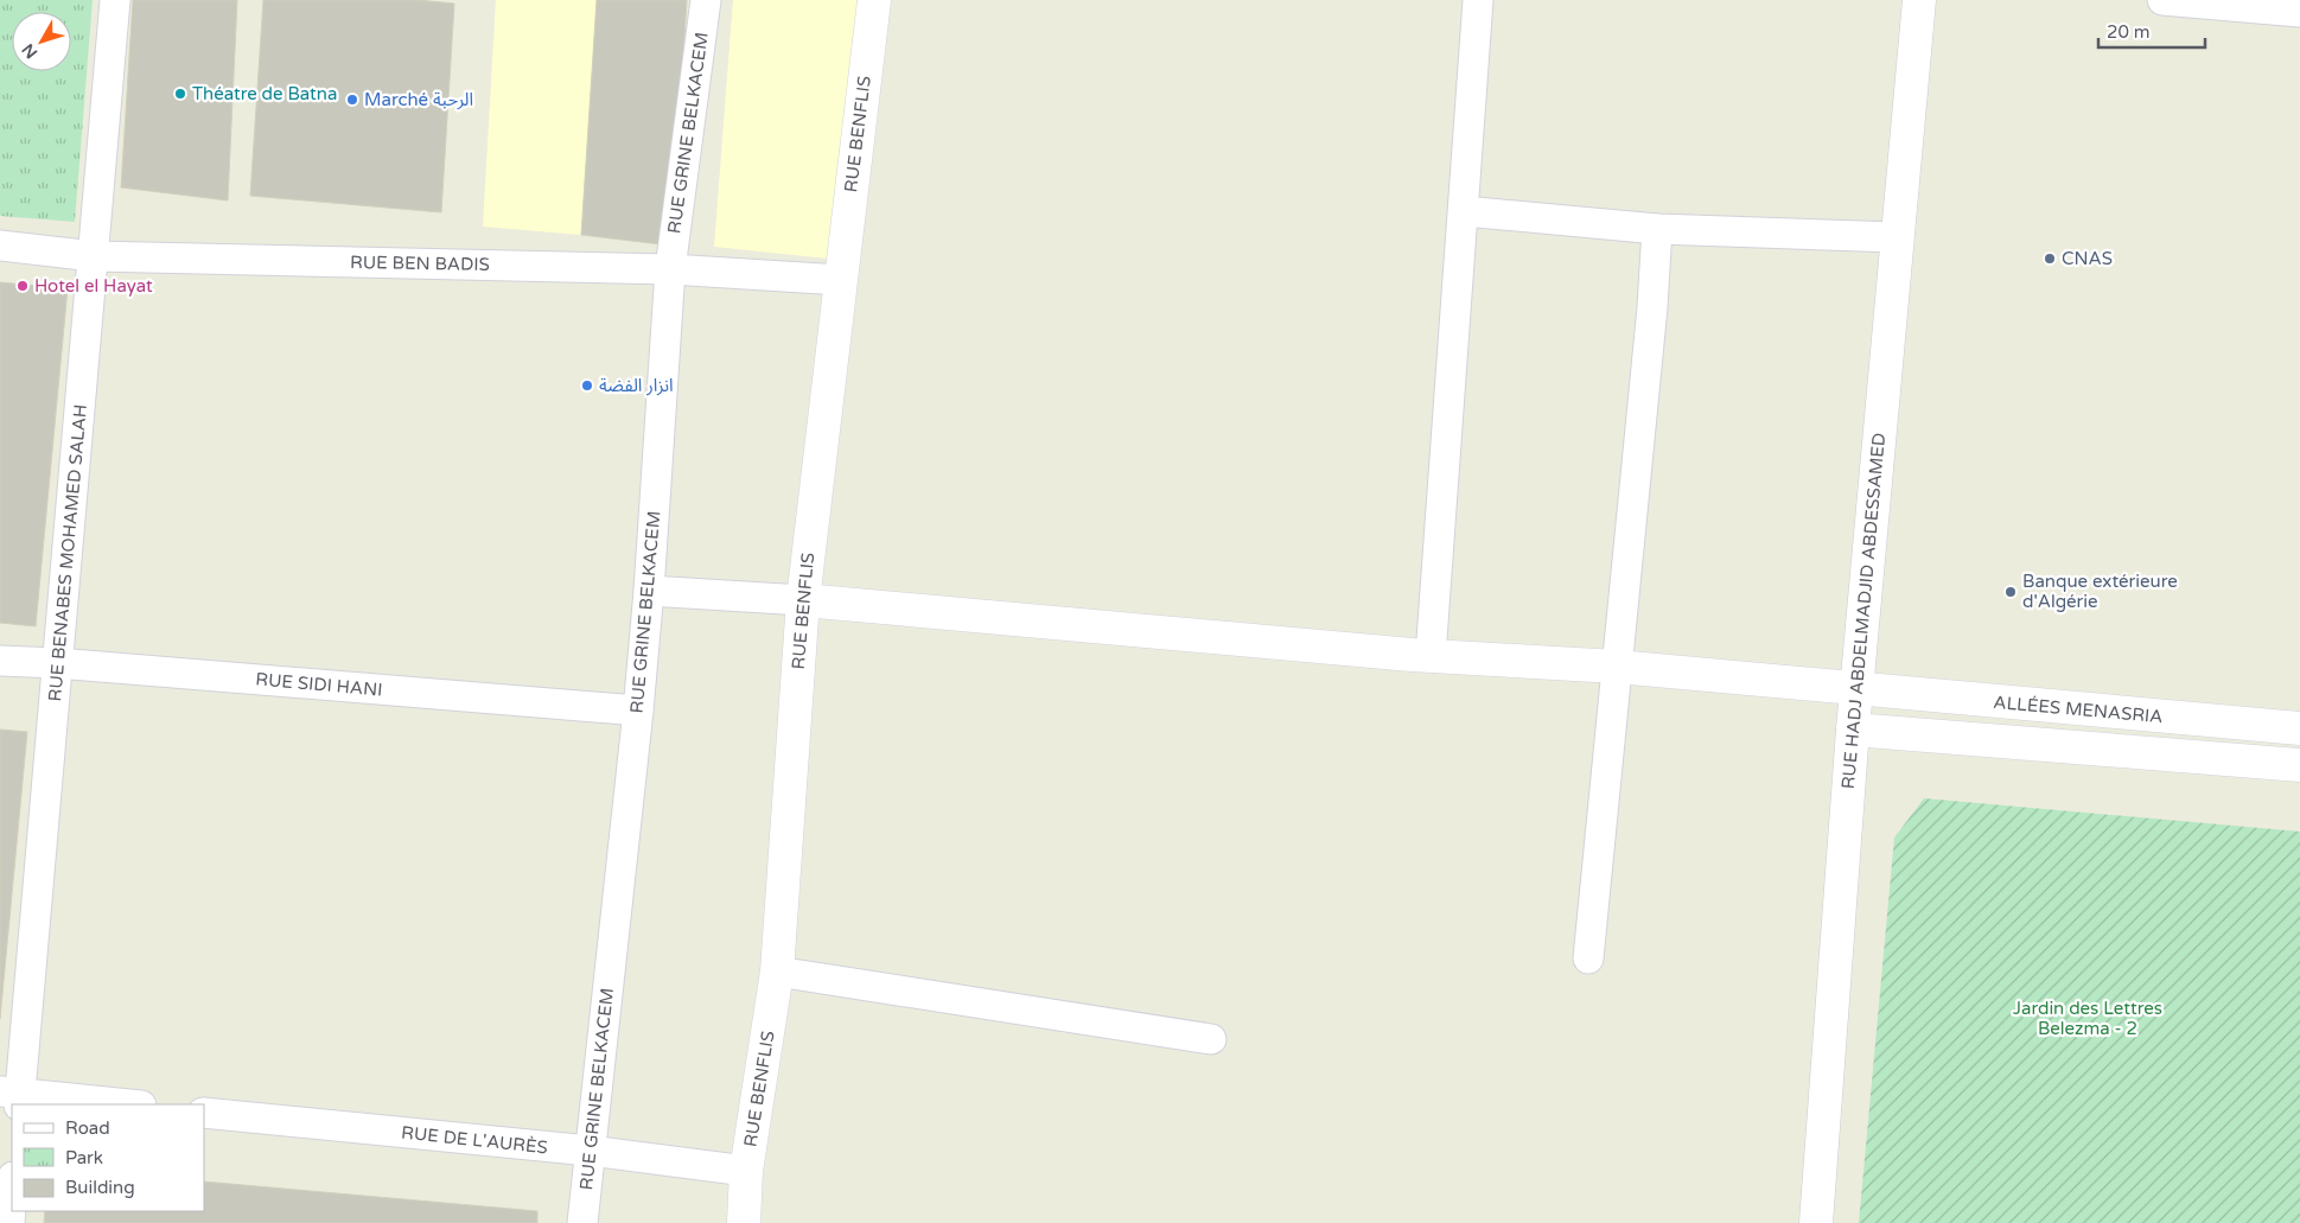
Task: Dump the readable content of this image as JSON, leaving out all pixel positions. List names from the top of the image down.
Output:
{
  "streets": {
    "street": [
      "RUE GRINE BELKACEM",
      "RUE BENFLIS",
      "RUE BEN BADIS",
      "RUE BENABES MOHAMED SALAH",
      "RUE HADJ ABDELMADJID ABDESSAMED",
      "RUE SIDI HANI",
      "ALLÉES MENASRIA",
      "RUE DE L'AURÈS"
    ]
  },
  "crossings": [
    ["RUE GRINE BELKACEM", "RUE BEN BADIS"],
    ["RUE GRINE BELKACEM", "RUE SIDI HANI"],
    ["RUE GRINE BELKACEM", "RUE DE L'AURÈS"],
    ["RUE BENFLIS", "RUE BEN BADIS"],
    ["RUE BENFLIS", "ALLÉES MENASRIA"],
    ["RUE BENFLIS", "RUE DE L'AURÈS"],
    ["RUE BEN BADIS", "RUE BENABES MOHAMED SALAH"],
    ["RUE BENABES MOHAMED SALAH", "RUE SIDI HANI"],
    ["RUE HADJ ABDELMADJID ABDESSAMED", "ALLÉES MENASRIA"]
  ],
  "parks": ["Jardin des Lettres Belezma - 2"],
  "places": [
    "Théatre de Batna",
    "Marché الرحبة",
    "CNAS",
    "Hotel el Hayat",
    "انزار الفضة",
    "Banque extérieure d'Algérie"
  ],
  "legend": ["Road", "Park", "Building"],
  "scale_bar": "20 m",
  "north": "bottom left"
}
